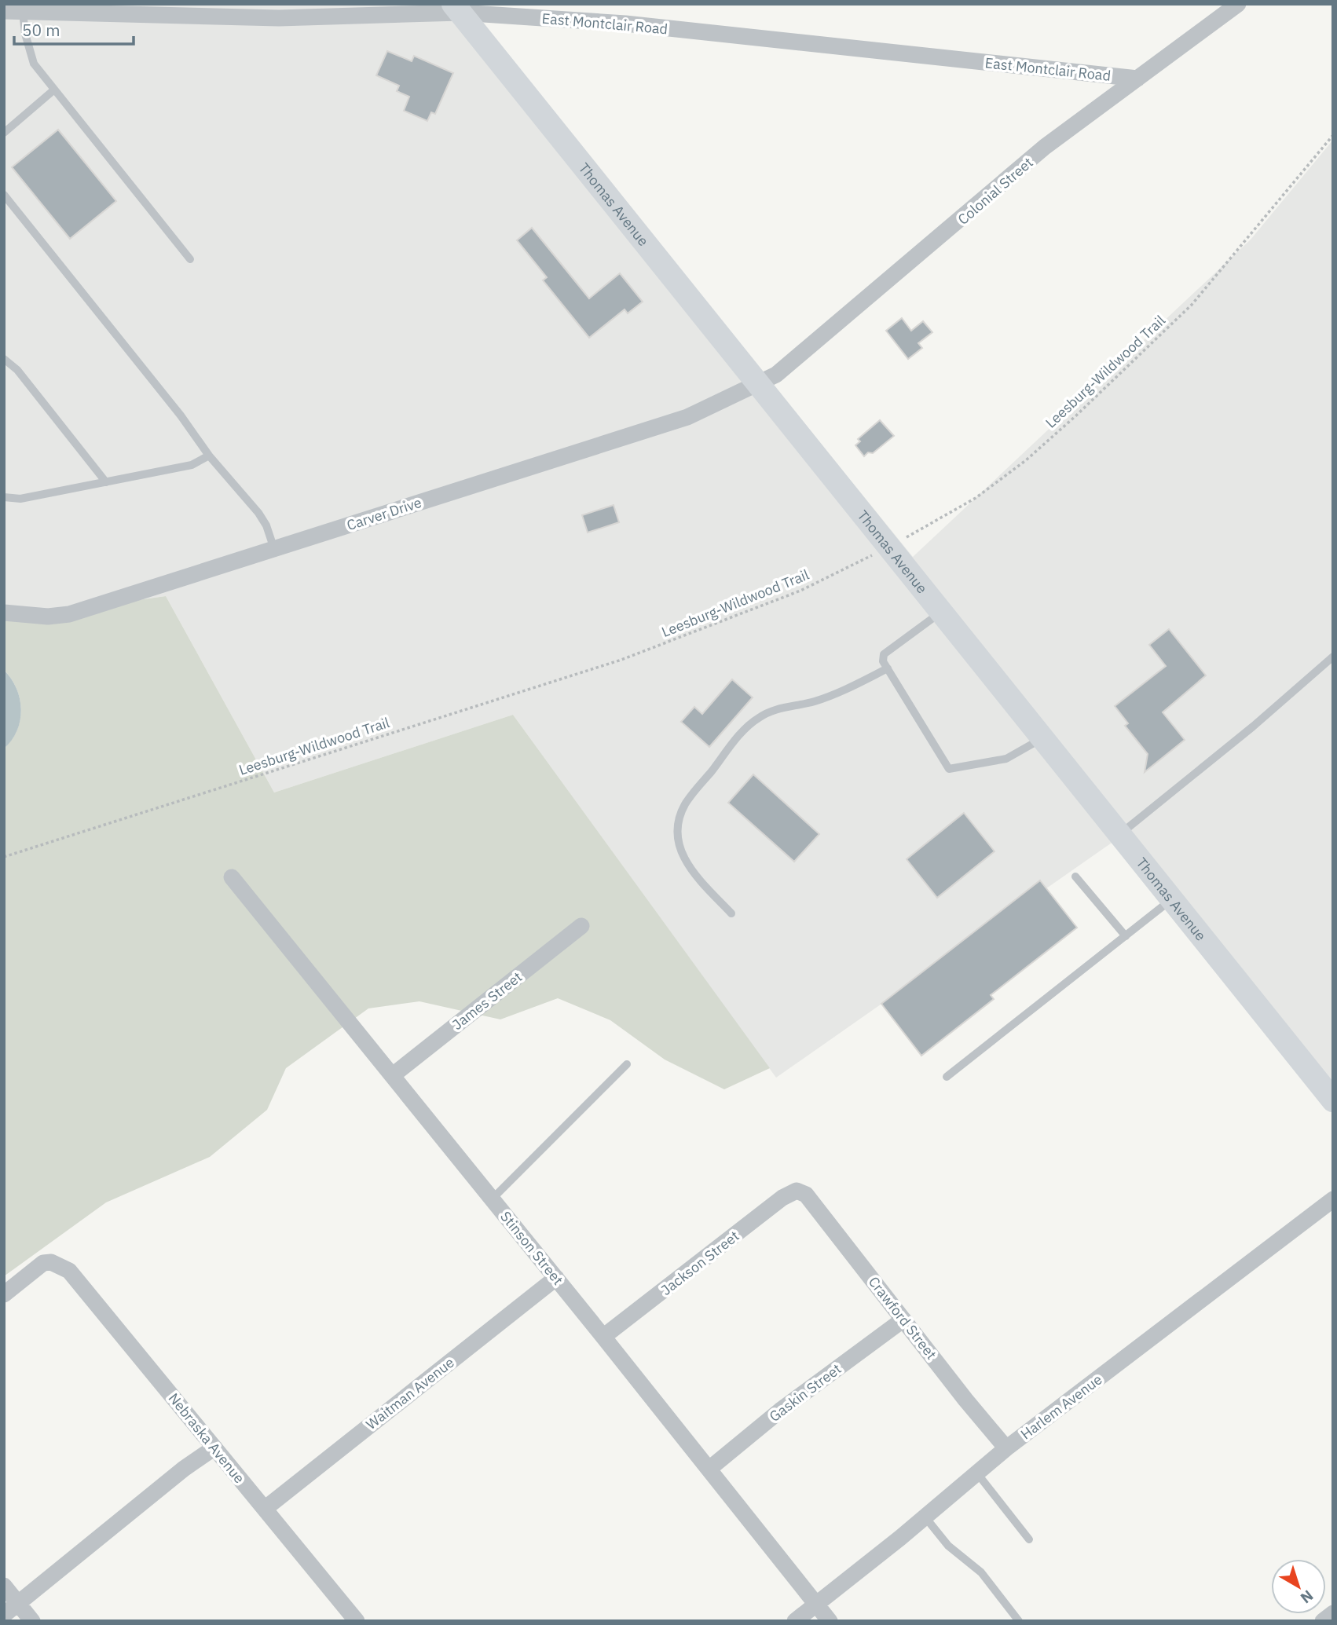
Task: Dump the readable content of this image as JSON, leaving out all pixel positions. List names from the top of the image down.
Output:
{
  "streets": {
    "street": [
      "East Montclair Road",
      "Colonial Street",
      "Thomas Avenue",
      "Carver Drive",
      "James Street",
      "Stinson Street",
      "Jackson Street",
      "Crawford Street",
      "Gaskin Street",
      "Waitman Avenue",
      "Harlem Avenue",
      "Nebraska Avenue"
    ],
    "path": ["Leesburg-Wildwood Trail"]
  },
  "crossings": [
    ["East Montclair Road", "Colonial Street"],
    ["East Montclair Road", "Thomas Avenue"],
    ["Colonial Street", "Thomas Avenue"],
    ["Colonial Street", "Carver Drive"],
    ["Thomas Avenue", "Leesburg-Wildwood Trail"],
    ["Thomas Avenue", "Carver Drive"],
    ["James Street", "Stinson Street"],
    ["Stinson Street", "Jackson Street"],
    ["Stinson Street", "Gaskin Street"],
    ["Stinson Street", "Waitman Avenue"],
    ["Stinson Street", "Harlem Avenue"],
    ["Jackson Street", "Crawford Street"],
    ["Crawford Street", "Gaskin Street"],
    ["Crawford Street", "Harlem Avenue"],
    ["Waitman Avenue", "Nebraska Avenue"]
  ],
  "scale_bar": "50 m",
  "north": "bottom right"
}
